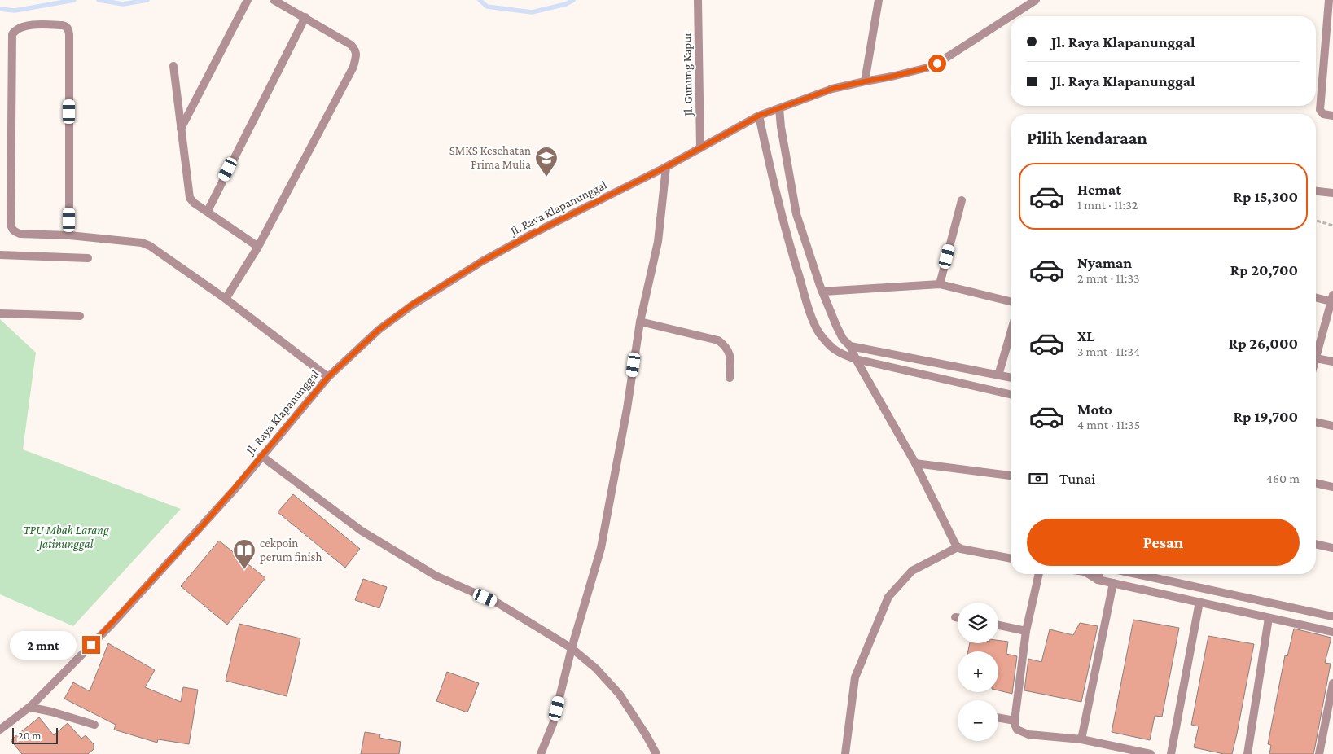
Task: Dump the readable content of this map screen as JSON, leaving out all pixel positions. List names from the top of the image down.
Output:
{
  "streets": {
    "street": ["Jl. Gunung Kapur", "Jl. Raya Klapanunggal"]
  },
  "crossings": [
    ["Jl. Gunung Kapur", "Jl. Raya Klapanunggal"]
  ],
  "parks": ["TPU Mbah Larang Jatinunggal"],
  "places": {
    "school or university": ["SMKS Kesehatan Prima Mulia"],
    "library": ["cekpoin perum finish"]
  },
  "scale_bar": "20 m",
  "page": {
    "banner": ["Jl. Raya Klapanunggal", "Jl. Raya Klapanunggal"],
    "heading": "Pilih kendaraan",
    "list": [
      {
        "name": "Hemat",
        "note": "1 mnt · 11:32",
        "value": "Rp 15,300"
      },
      {
        "name": "Nyaman",
        "note": "2 mnt · 11:33",
        "value": "Rp 20,700"
      },
      {
        "name": "XL",
        "note": "3 mnt · 11:34",
        "value": "Rp 26,000"
      },
      {
        "name": "Moto",
        "note": "4 mnt · 11:35",
        "value": "Rp 19,700"
      }
    ],
    "pay": ["Tunai", "460 m"],
    "buttons": "Pesan",
    "map_buttons": ["+", "−"],
    "bubble": "2 mnt",
    "scale": "20 m"
  }
}
